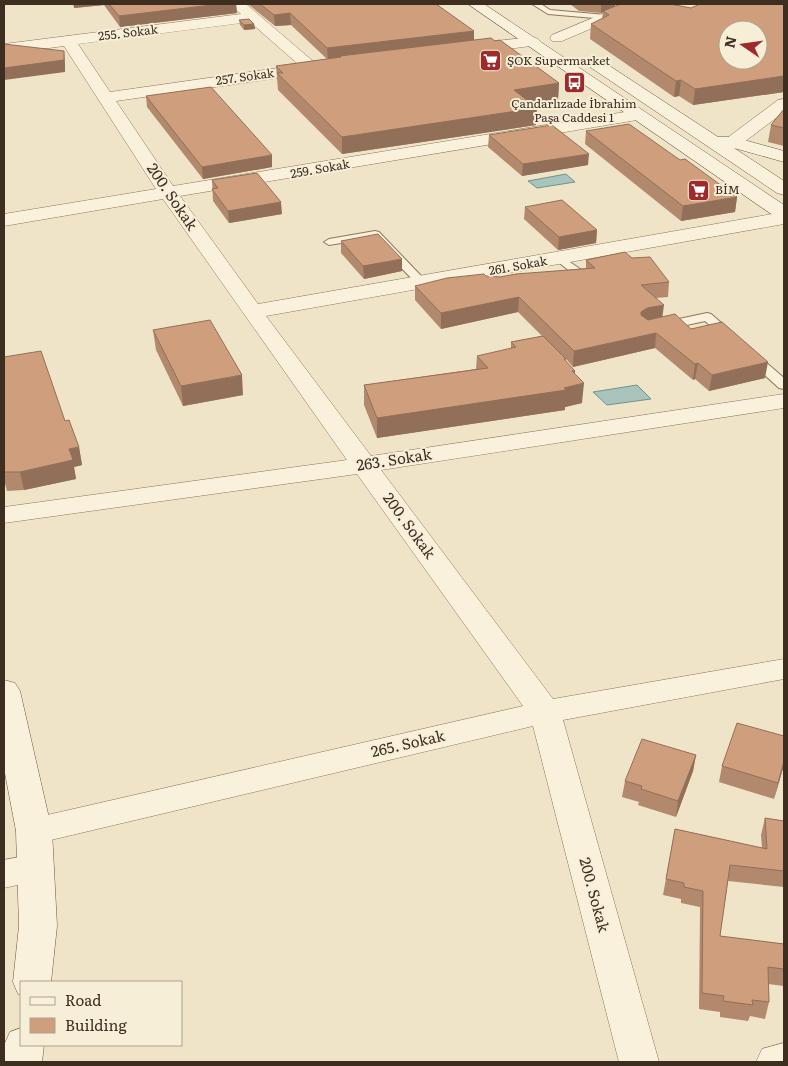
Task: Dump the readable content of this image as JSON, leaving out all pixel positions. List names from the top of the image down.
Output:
{
  "streets": {
    "street": [
      "255. Sokak",
      "257. Sokak",
      "259. Sokak",
      "200. Sokak",
      "261. Sokak",
      "263. Sokak",
      "265. Sokak"
    ]
  },
  "crossings": [
    ["255. Sokak", "200. Sokak"],
    ["257. Sokak", "200. Sokak"],
    ["259. Sokak", "200. Sokak"],
    ["200. Sokak", "261. Sokak"],
    ["200. Sokak", "263. Sokak"],
    ["200. Sokak", "265. Sokak"]
  ],
  "places": {
    "supermarket": ["ŞOK Supermarket", "BİM"],
    "bus stop": ["Çandarlızade İbrahim Paşa Caddesi 1"]
  },
  "legend": ["Road", "Building"],
  "north": "left"
}
